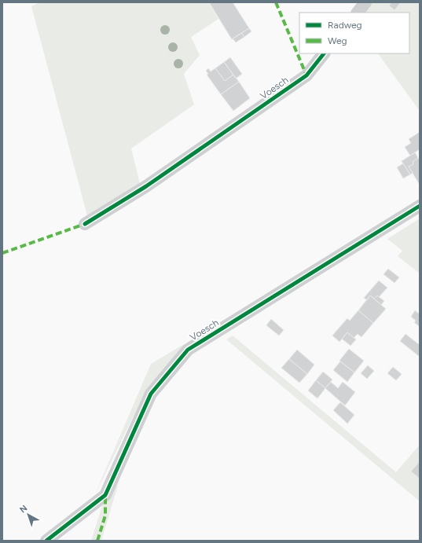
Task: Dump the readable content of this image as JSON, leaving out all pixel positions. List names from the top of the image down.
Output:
{
  "streets": {
    "street": ["Voesch"]
  },
  "legend": ["Radweg", "Weg"],
  "north": "top left"
}
